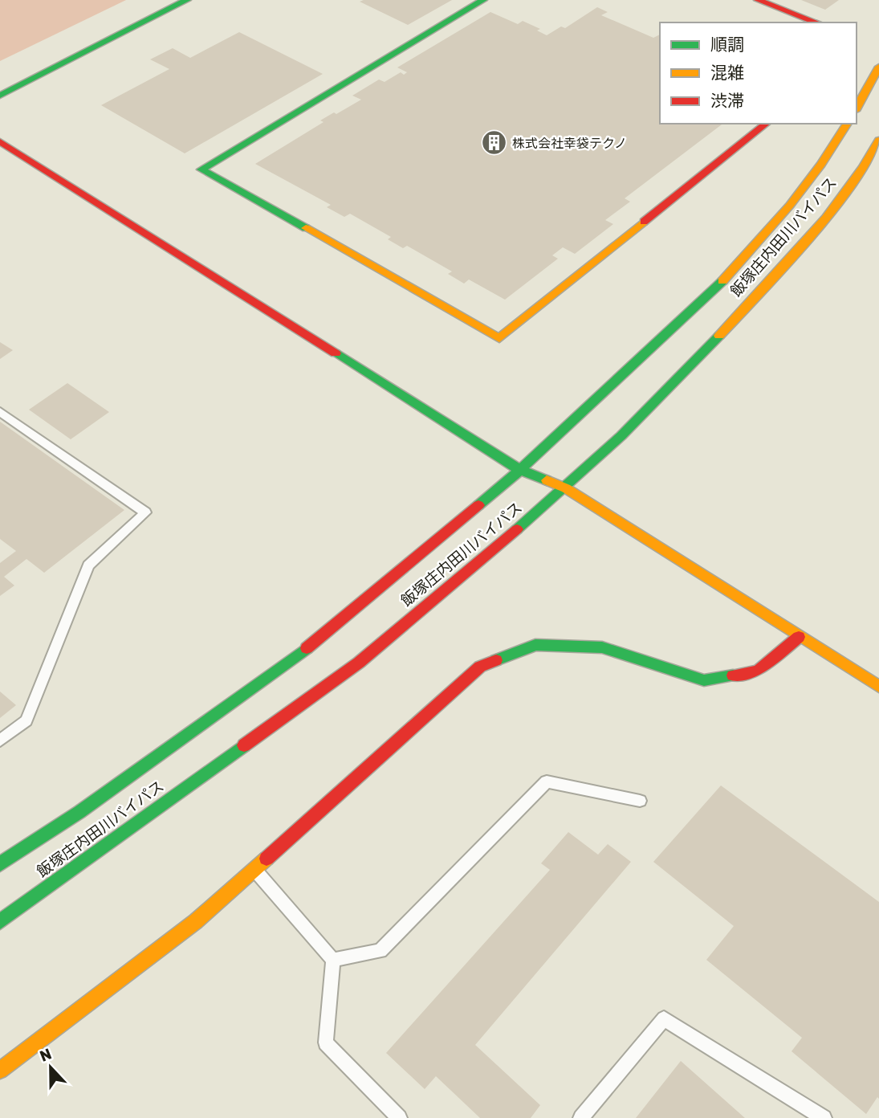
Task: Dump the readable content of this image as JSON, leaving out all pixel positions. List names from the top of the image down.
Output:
{
  "streets": {
    "main road": ["飯塚庄内田川バイパス"]
  },
  "places": {
    "building": ["株式会社幸袋テクノ"]
  },
  "legend": ["順調", "混雑", "渋滞"],
  "north": "top"
}
